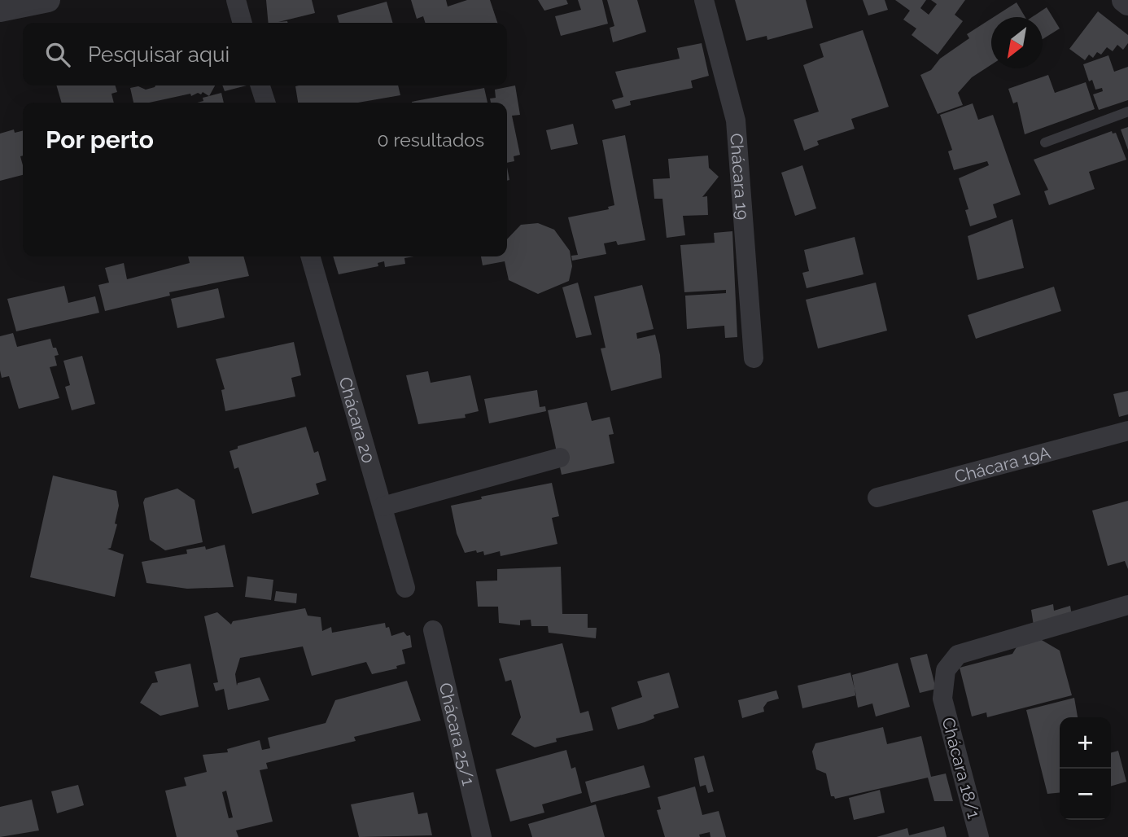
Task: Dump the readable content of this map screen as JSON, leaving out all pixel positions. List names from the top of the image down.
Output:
{
  "streets": {
    "street": [
      "Chácara 19",
      "Chácara 20",
      "Chácara 19A",
      "Chácara 25/1",
      "Chácara 18/1"
    ]
  },
  "north": "bottom left",
  "page": {
    "search": "Pesquisar aqui",
    "heading": ["Por perto", "0 resultados"],
    "map_buttons": ["+", "−"]
  }
}
